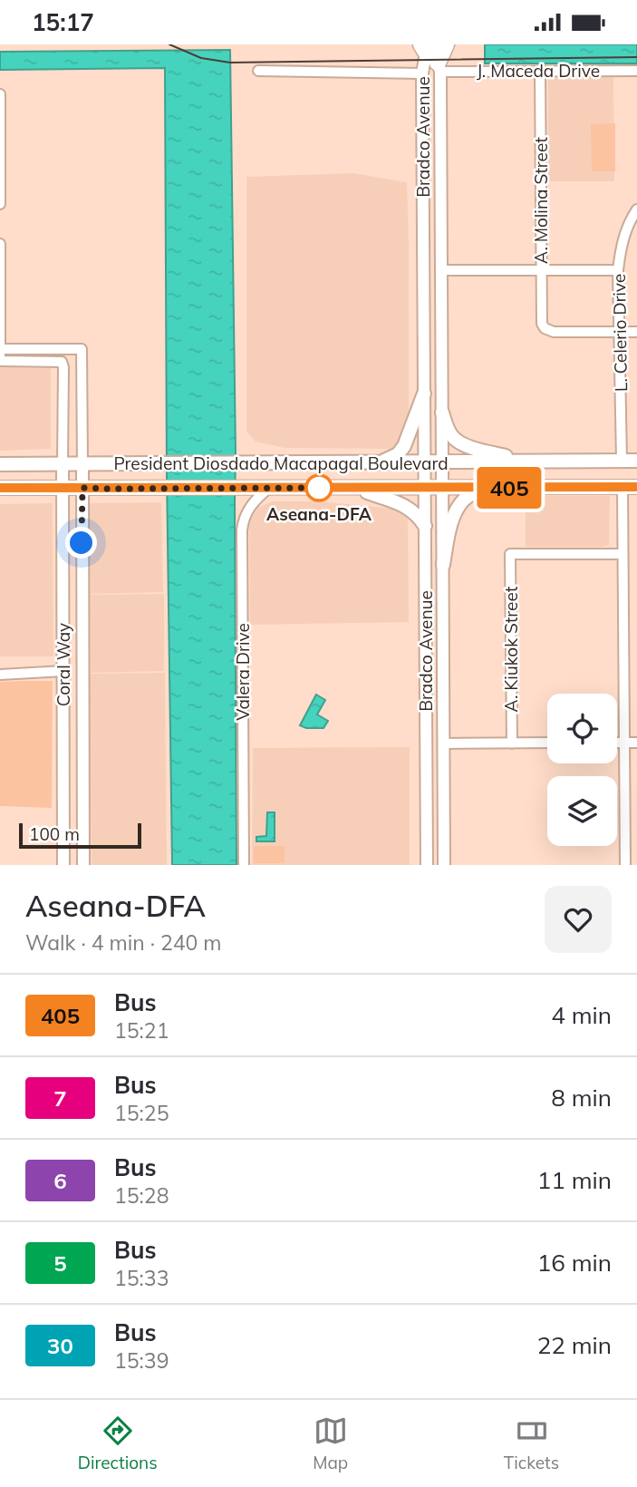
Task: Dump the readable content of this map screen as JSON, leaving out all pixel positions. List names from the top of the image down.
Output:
{
  "streets": {
    "main road": ["President Diosdado Macapagal Boulevard"],
    "street": [
      "J. Maceda Drive",
      "Bradco Avenue",
      "A. Molina Street",
      "L. Celerio Drive",
      "A. Kiukok Street",
      "Coral Way",
      "Valera Drive"
    ]
  },
  "crossings": [
    ["J. Maceda Drive", "Bradco Avenue"],
    ["J. Maceda Drive", "A. Molina Street"],
    ["Bradco Avenue", "President Diosdado Macapagal Boulevard"],
    ["A. Molina Street", "L. Celerio Drive"],
    ["L. Celerio Drive", "President Diosdado Macapagal Boulevard"],
    ["President Diosdado Macapagal Boulevard", "Coral Way"],
    ["President Diosdado Macapagal Boulevard", "Valera Drive"]
  ],
  "places": ["Aseana-DFA"],
  "lines": ["bus line 405"],
  "scale_bar": "100 m",
  "page": {
    "status": "15:17",
    "on_map": "405",
    "scale": "100 m",
    "heading": ["Aseana-DFA", "Walk · 4 min · 240 m"],
    "list": [
      {
        "mark": "405",
        "name": "Bus",
        "note": "15:21",
        "value": "4 min"
      },
      {
        "mark": "7",
        "name": "Bus",
        "note": "15:25",
        "value": "8 min"
      },
      {
        "mark": "6",
        "name": "Bus",
        "note": "15:28",
        "value": "11 min"
      },
      {
        "mark": "5",
        "name": "Bus",
        "note": "15:33",
        "value": "16 min"
      },
      {
        "mark": "30",
        "name": "Bus",
        "note": "15:39",
        "value": "22 min"
      }
    ],
    "tabs": ["Directions", "Map", "Tickets"]
  }
}
